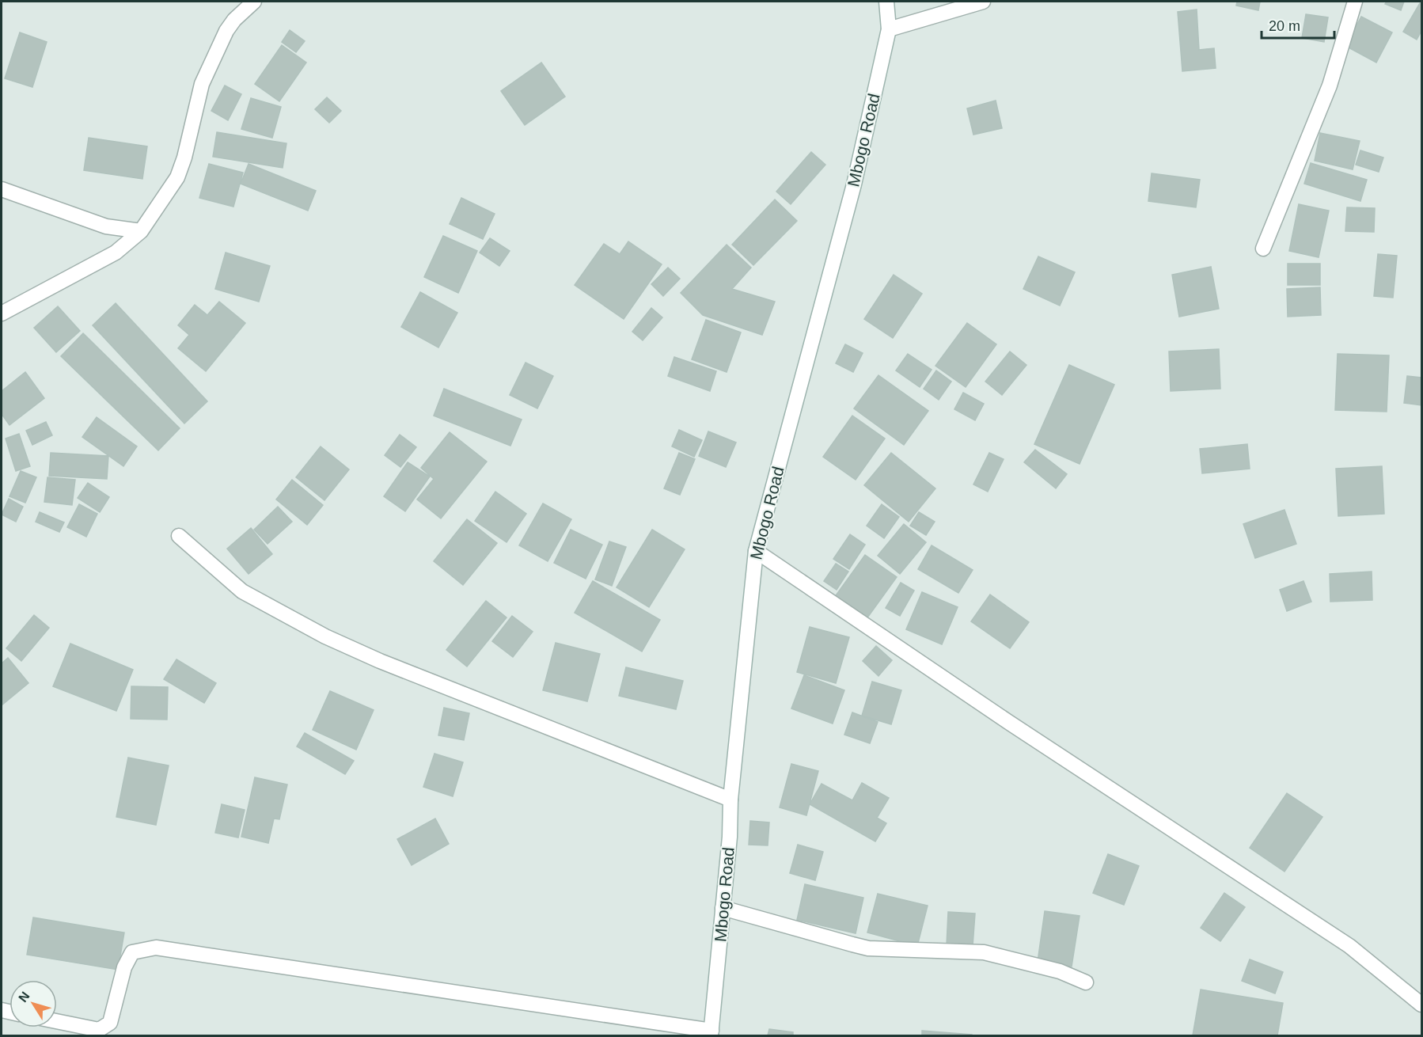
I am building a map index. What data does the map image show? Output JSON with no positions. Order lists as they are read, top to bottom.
{
  "streets": {
    "street": ["Mbogo Road"]
  },
  "scale_bar": "20 m",
  "north": "top left"
}
